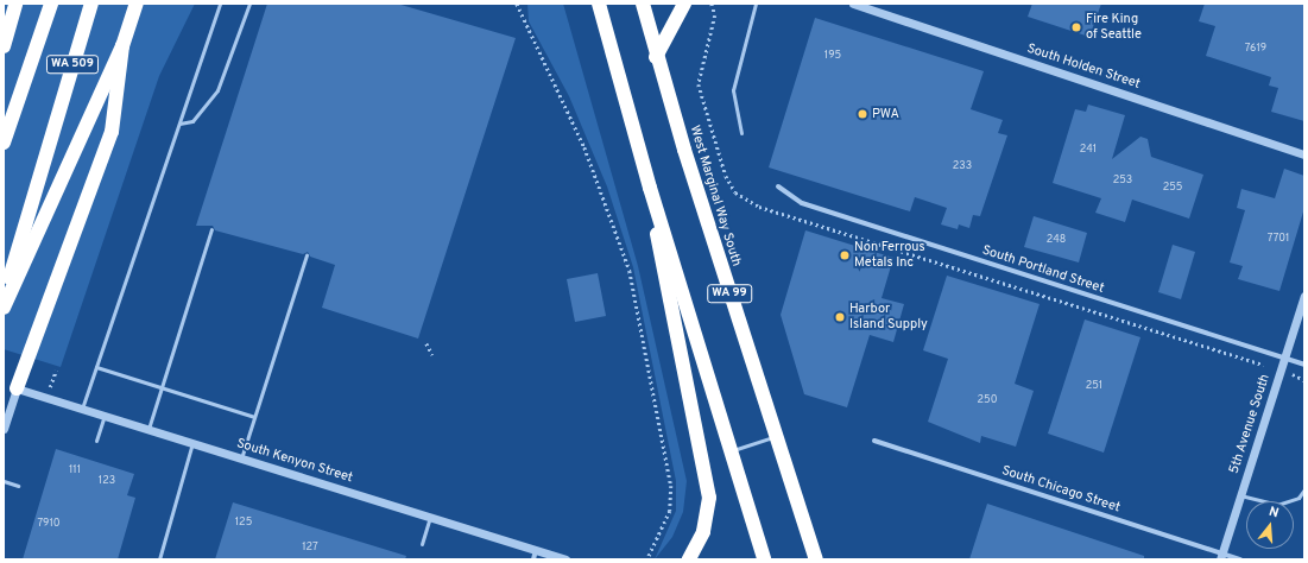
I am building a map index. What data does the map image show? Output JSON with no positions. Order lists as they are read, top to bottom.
{
  "streets": {
    "highway": ["WA 509", "West Marginal Way South", "WA 99"],
    "street": [
      "South Holden Street",
      "South Portland Street",
      "5th Avenue South",
      "South Kenyon Street",
      "South Chicago Street"
    ]
  },
  "crossings": [
    ["South Portland Street", "5th Avenue South"],
    ["5th Avenue South", "South Chicago Street"]
  ],
  "places": [
    "Fire King of Seattle",
    "PWA",
    "Non Ferrous Metals Inc",
    "Harbor Island Supply"
  ],
  "house_numbers": [
    "7619",
    "195",
    "241",
    "233",
    "253",
    "255",
    "7701",
    "248",
    "251",
    "250",
    "111",
    "123",
    "125",
    "7910",
    "127"
  ],
  "north": "top"
}
